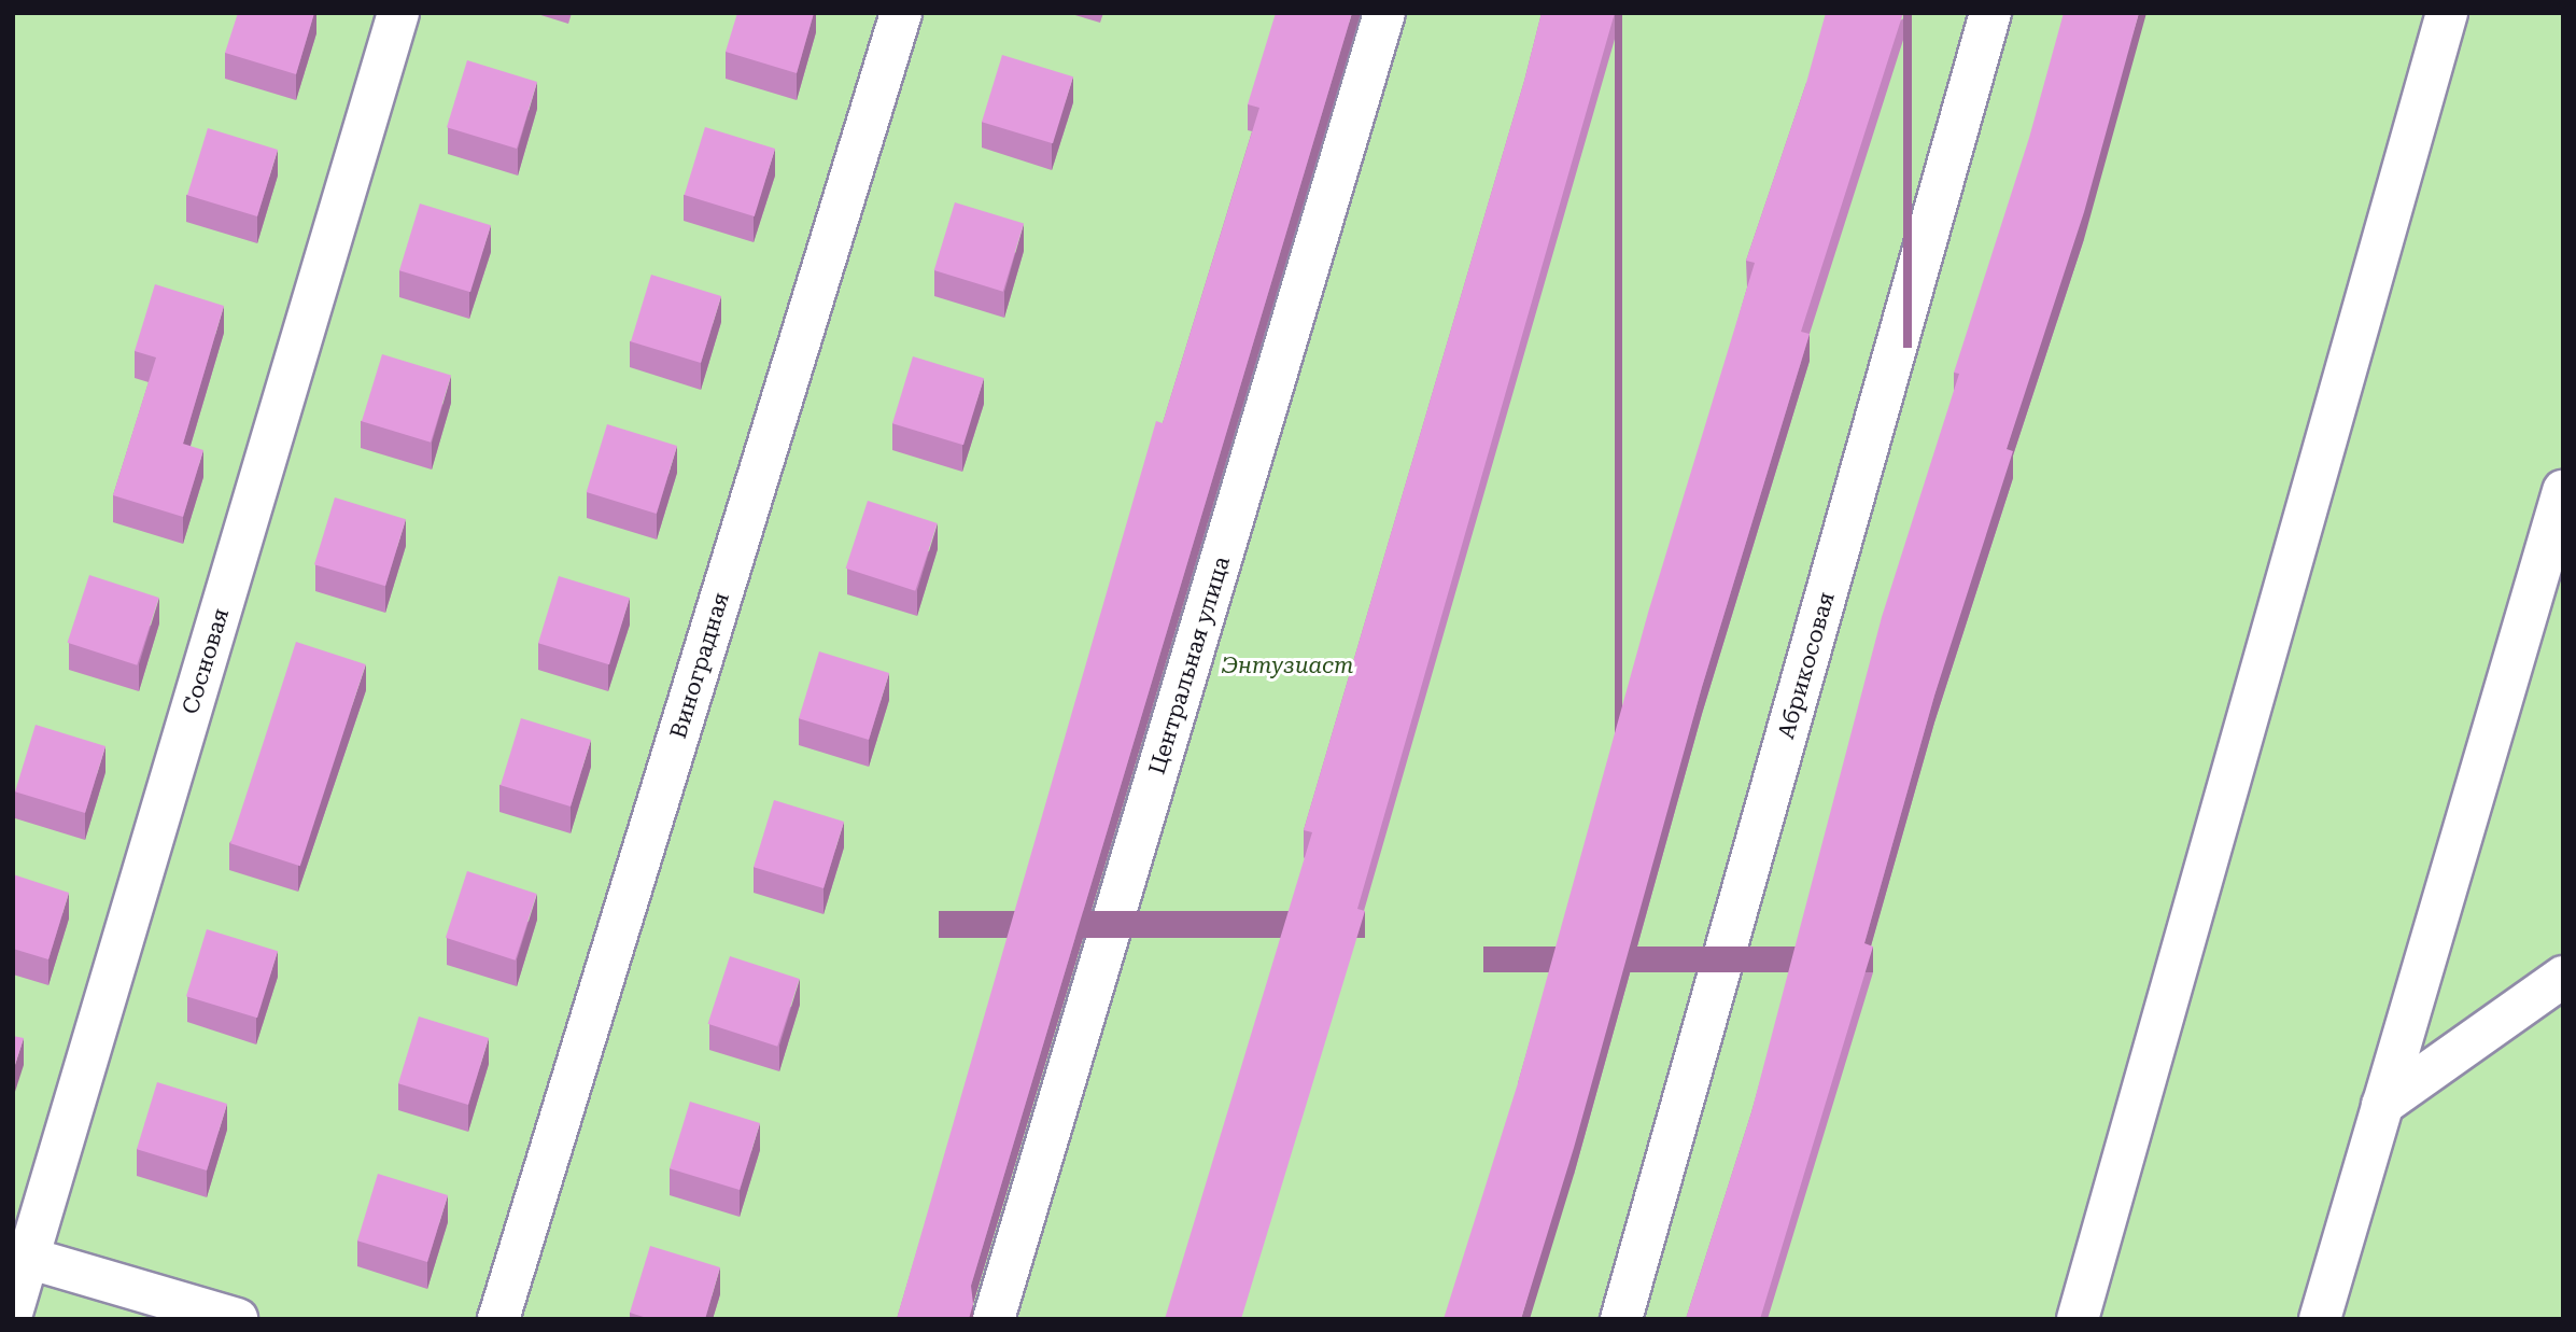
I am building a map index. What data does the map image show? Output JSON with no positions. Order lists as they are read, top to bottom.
{
  "streets": {
    "street": [
      "Сосновая",
      "Виноградная",
      "Центральная улица",
      "Абрикосовая"
    ]
  },
  "parks": ["Энтузиаст"]
}
